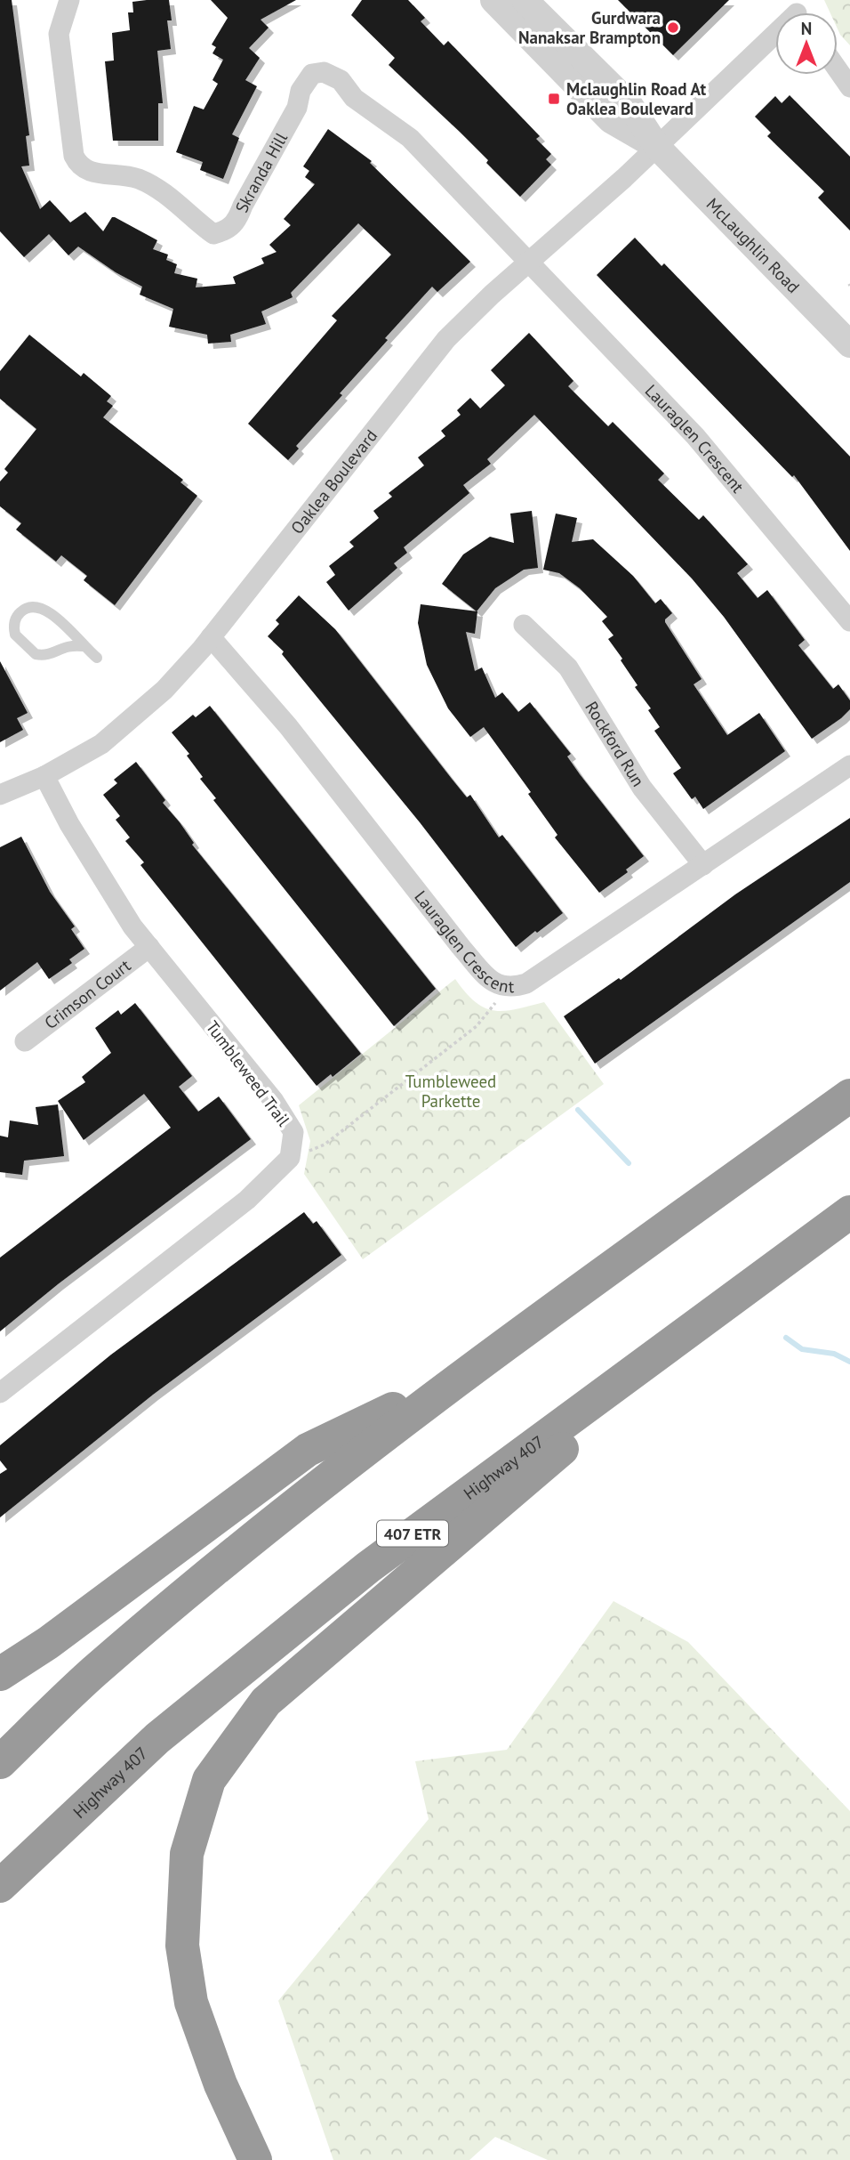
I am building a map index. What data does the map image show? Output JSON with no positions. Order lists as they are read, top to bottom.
{
  "streets": {
    "highway": ["Highway 407", "407 ETR"],
    "street": [
      "Skranda Hill",
      "McLaughlin Road",
      "Lauraglen Crescent",
      "Oaklea Boulevard",
      "Rockford Run",
      "Crimson Court",
      "Tumbleweed Trail"
    ]
  },
  "crossings": [
    ["Skranda Hill", "Lauraglen Crescent"],
    ["Skranda Hill", "Oaklea Boulevard"],
    ["McLaughlin Road", "Oaklea Boulevard"],
    ["Lauraglen Crescent", "Oaklea Boulevard"],
    ["Lauraglen Crescent", "Rockford Run"],
    ["Oaklea Boulevard", "Tumbleweed Trail"],
    ["Crimson Court", "Tumbleweed Trail"]
  ],
  "parks": ["Tumbleweed Parkette"],
  "places": {
    "other": ["Gurdwara Nanaksar Brampton"],
    "transit": ["Mclaughlin Road At Oaklea Boulevard"]
  },
  "north": "top"
}
